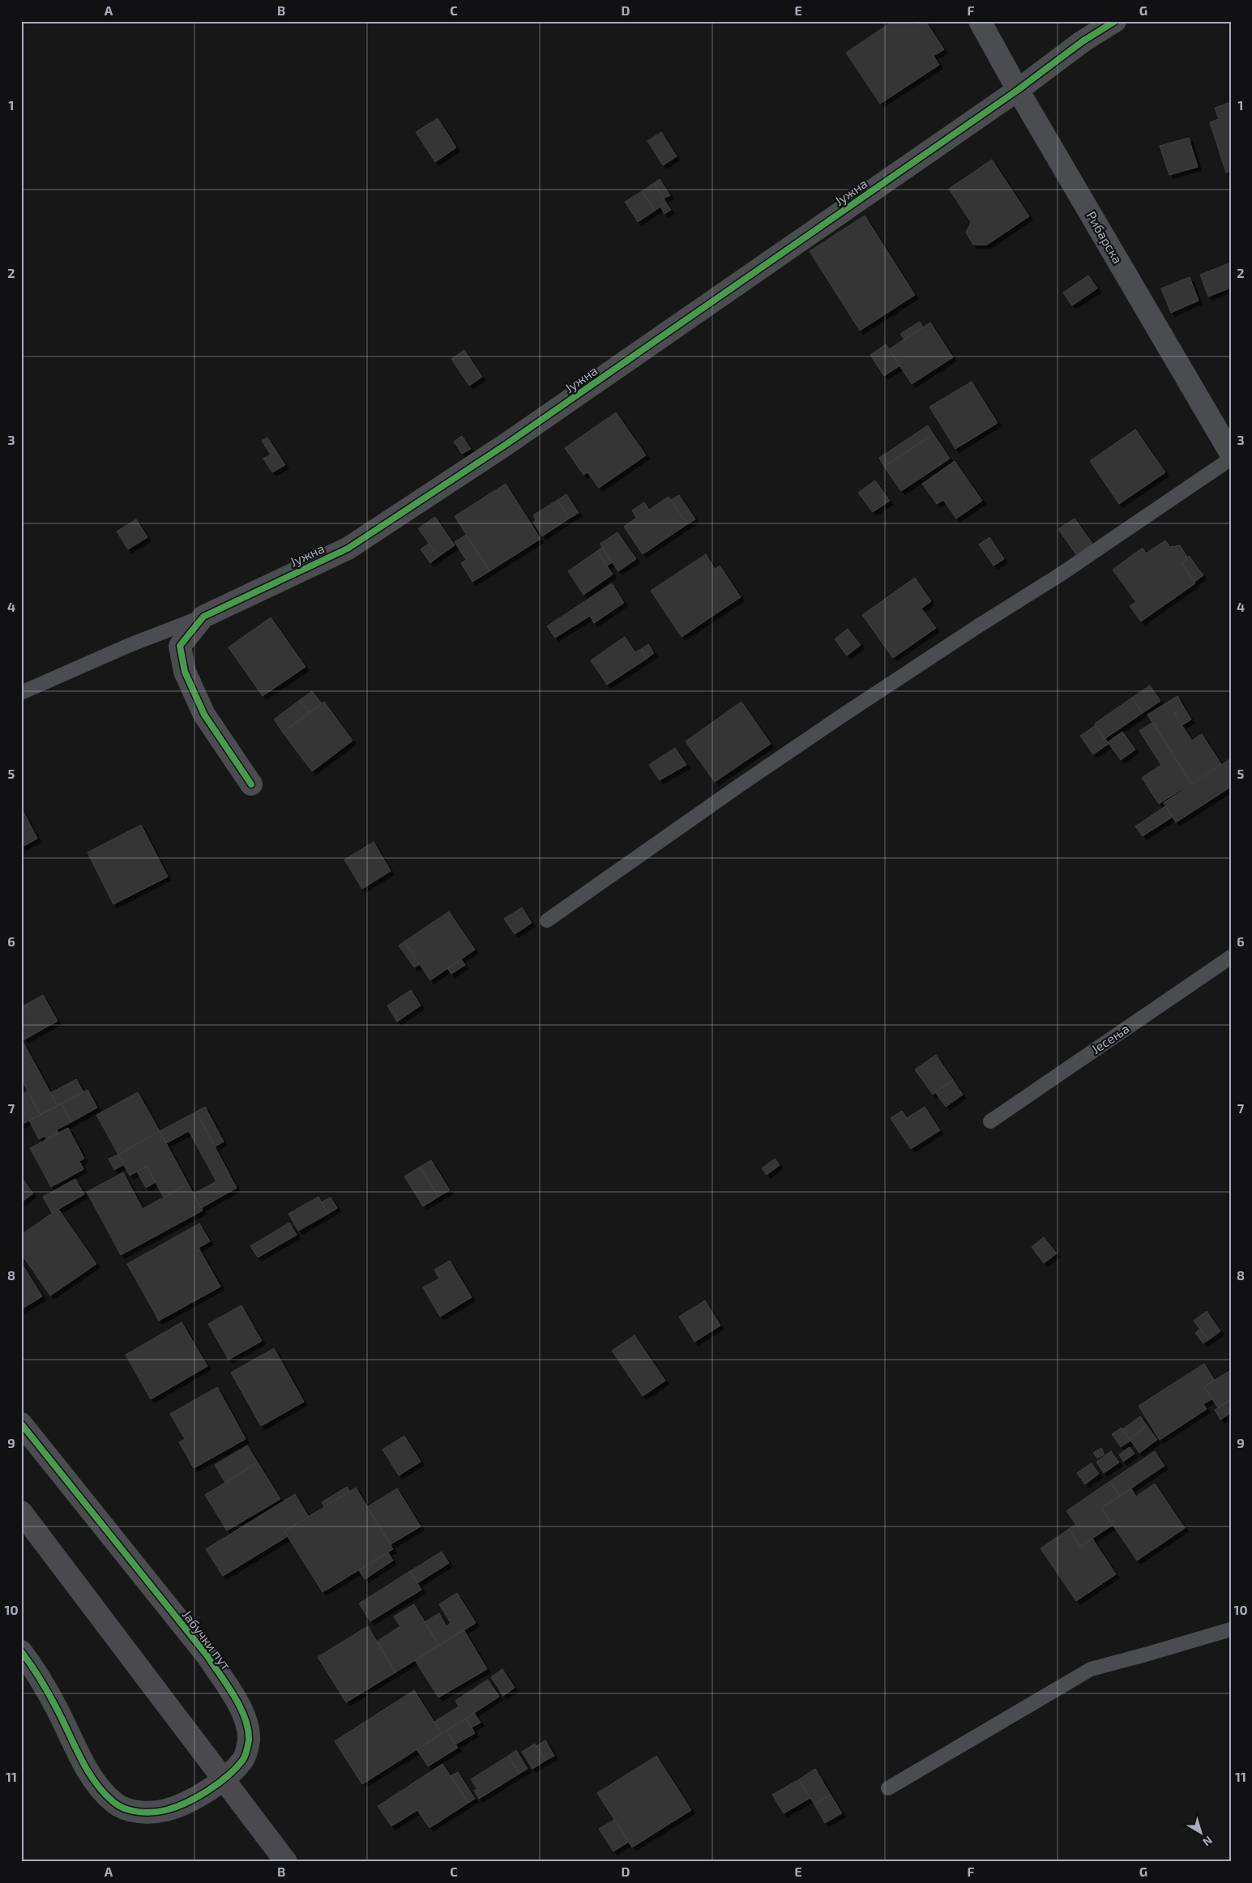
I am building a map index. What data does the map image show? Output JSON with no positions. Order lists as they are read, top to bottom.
{
  "streets": {
    "street": ["Јужна", "Рибарска", "Јабучки пут"],
    "lane": ["Јесења"]
  },
  "crossings": [
    ["Јужна", "Рибарска"]
  ],
  "north": "bottom right",
  "grid": {
    "columns": [
      "A",
      "B",
      "C",
      "D",
      "E",
      "F",
      "G"
    ],
    "rows": [
      "1",
      "2",
      "3",
      "4",
      "5",
      "6",
      "7",
      "8",
      "9",
      "10",
      "11"
    ]
  }
}
